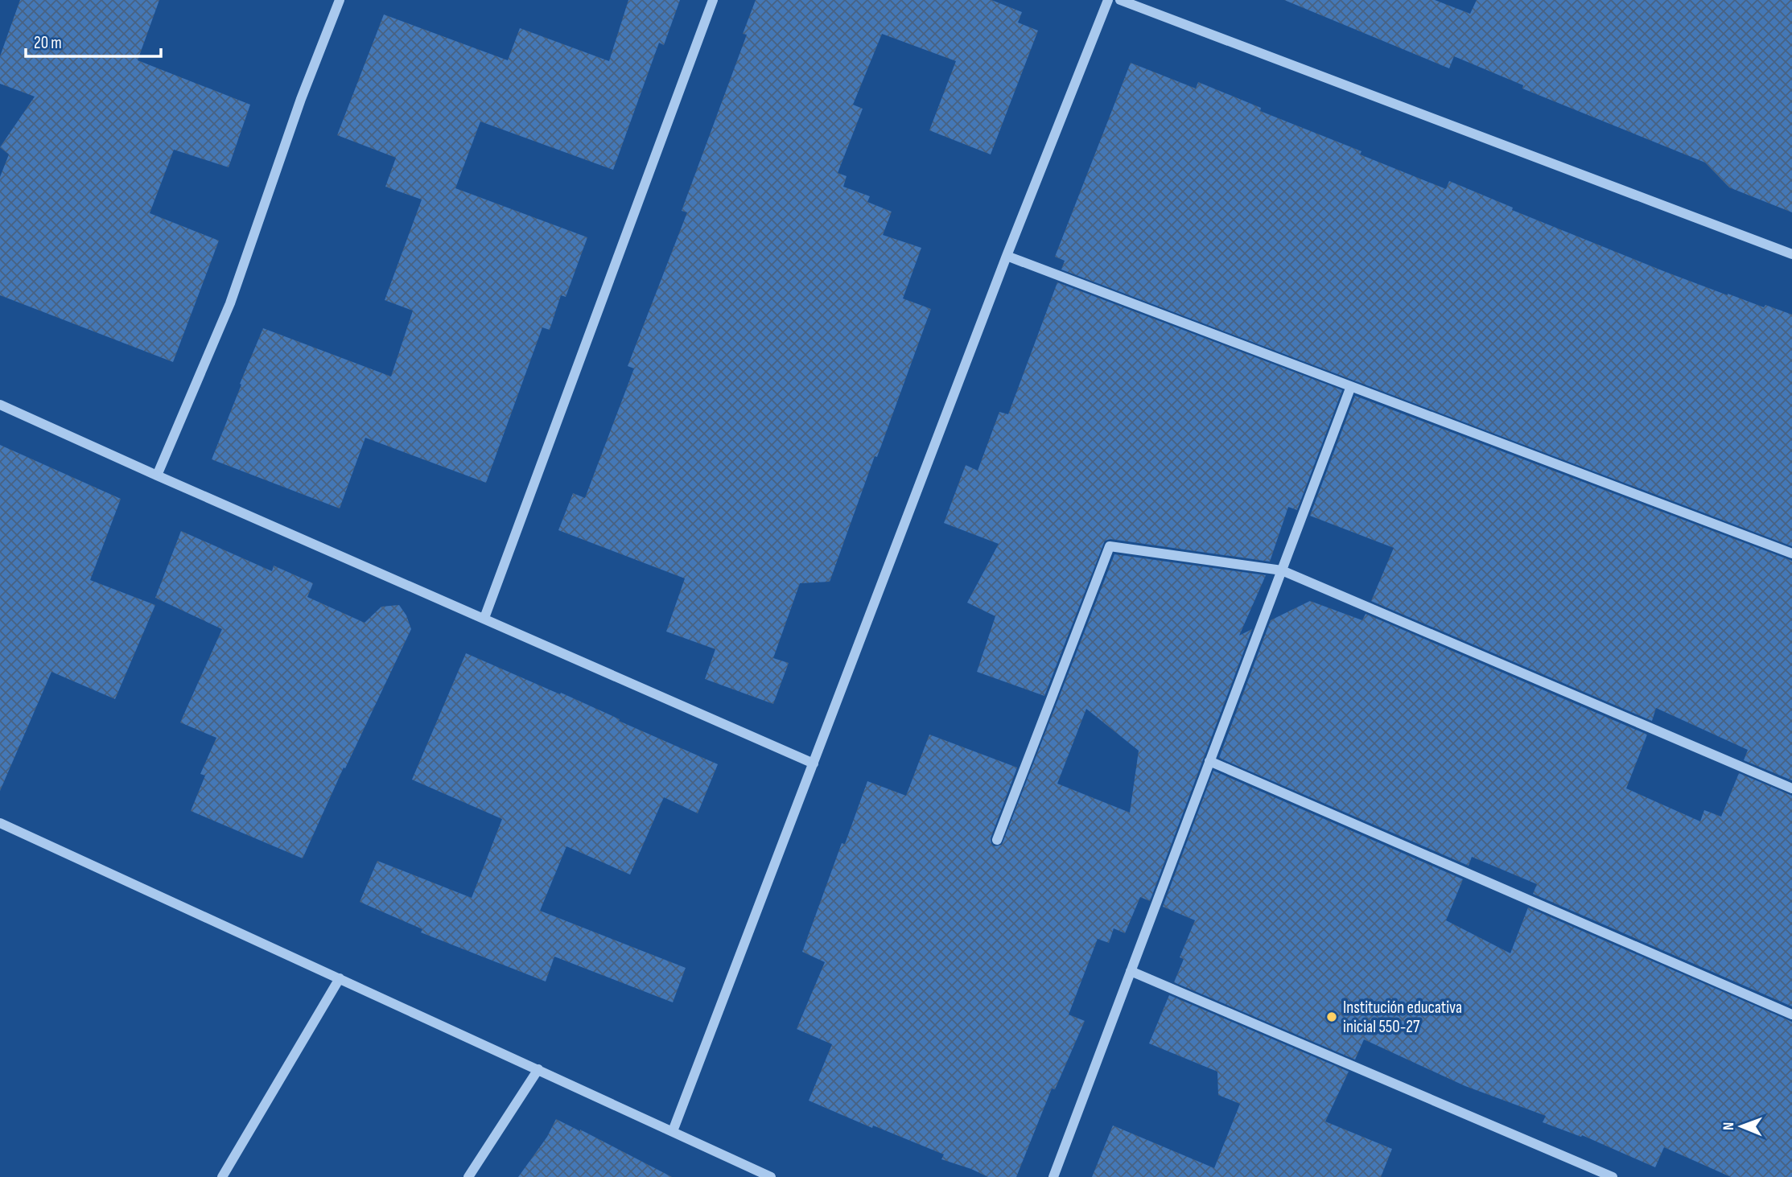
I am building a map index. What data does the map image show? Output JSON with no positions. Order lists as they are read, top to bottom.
{
  "places": ["Institución educativa inicial 550-27"],
  "scale_bar": "20 m",
  "north": "left"
}
